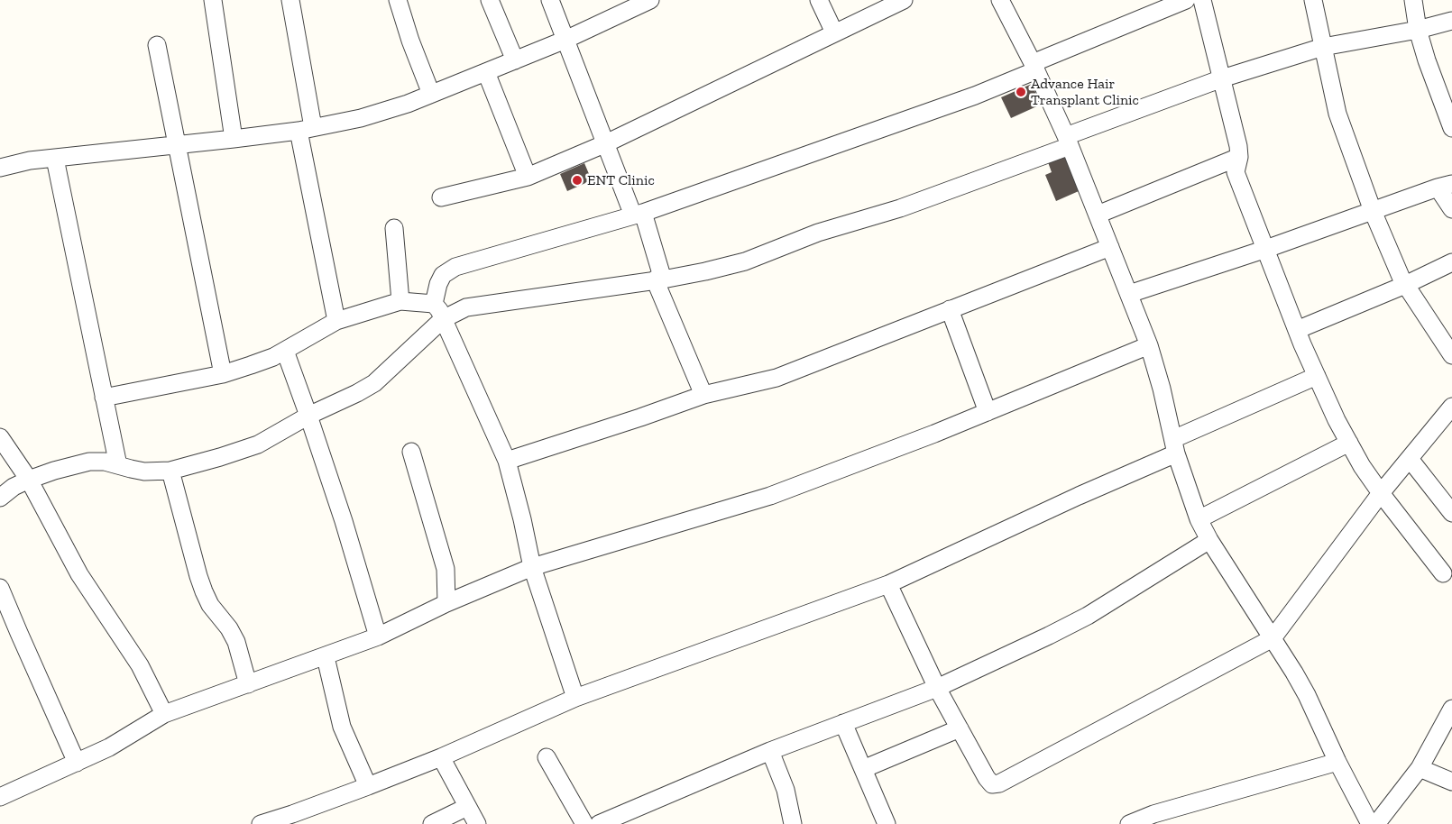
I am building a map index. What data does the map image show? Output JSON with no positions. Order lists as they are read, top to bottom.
{
  "places": ["Advance Hair Transplant Clinic", "ENT Clinic"]
}
